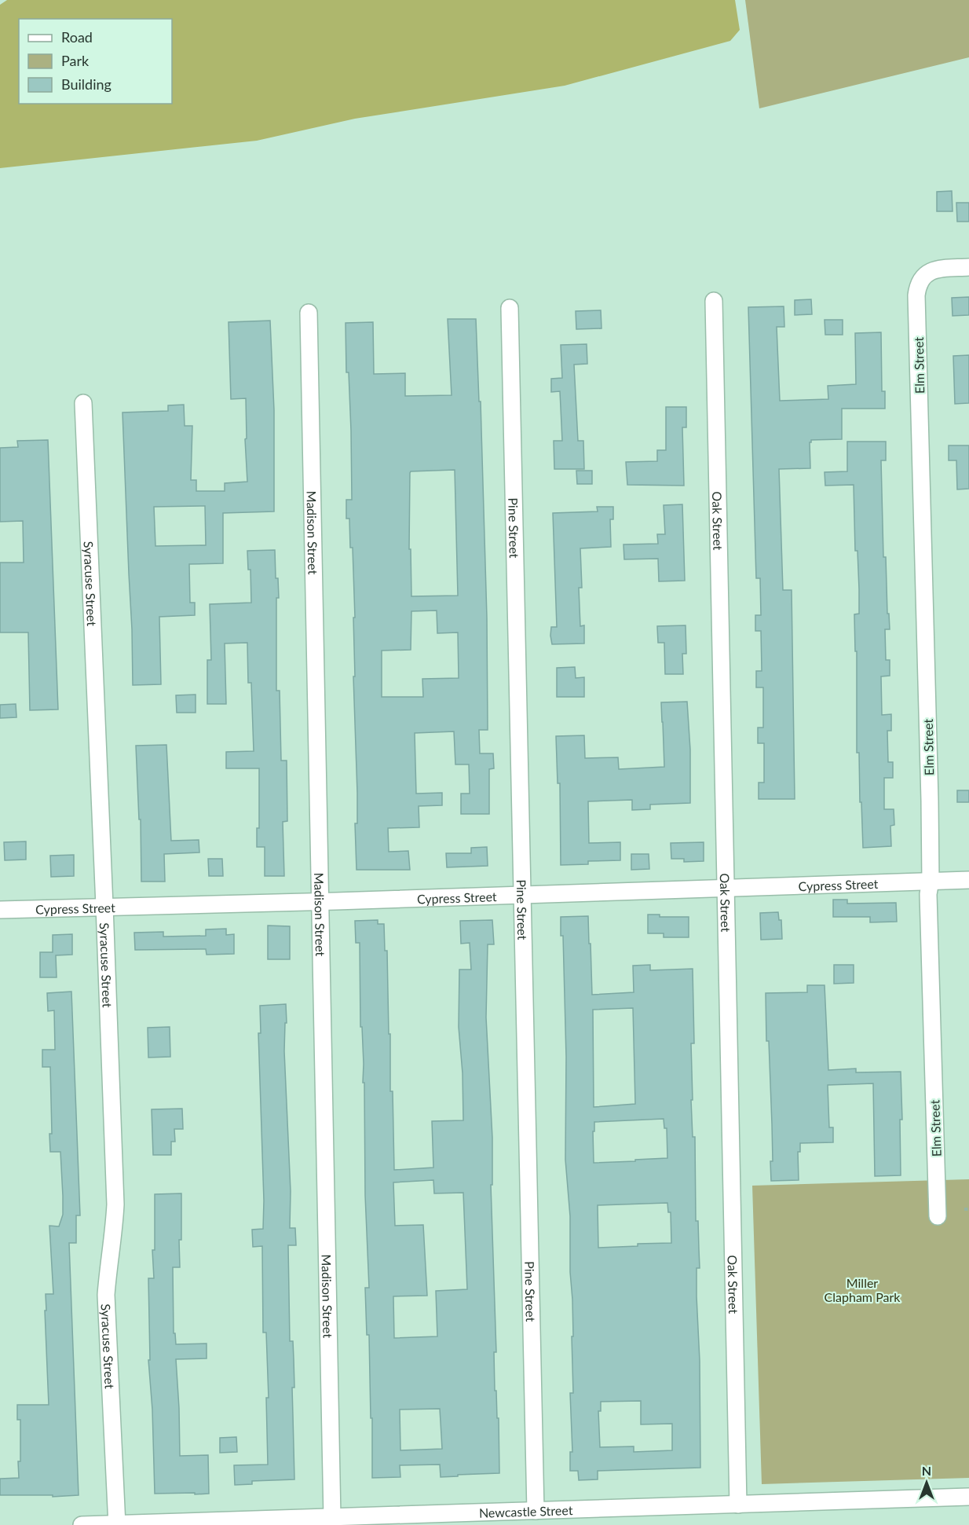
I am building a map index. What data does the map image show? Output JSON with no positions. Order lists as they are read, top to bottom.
{
  "streets": {
    "street": [
      "Elm Street",
      "Oak Street",
      "Pine Street",
      "Madison Street",
      "Syracuse Street",
      "Cypress Street",
      "Newcastle Street"
    ]
  },
  "crossings": [
    ["Elm Street", "Cypress Street"],
    ["Oak Street", "Cypress Street"],
    ["Oak Street", "Newcastle Street"],
    ["Pine Street", "Cypress Street"],
    ["Pine Street", "Newcastle Street"],
    ["Madison Street", "Cypress Street"],
    ["Madison Street", "Newcastle Street"],
    ["Syracuse Street", "Cypress Street"],
    ["Syracuse Street", "Newcastle Street"]
  ],
  "parks": ["Miller Clapham Park"],
  "legend": ["Road", "Park", "Building"],
  "north": "top"
}
